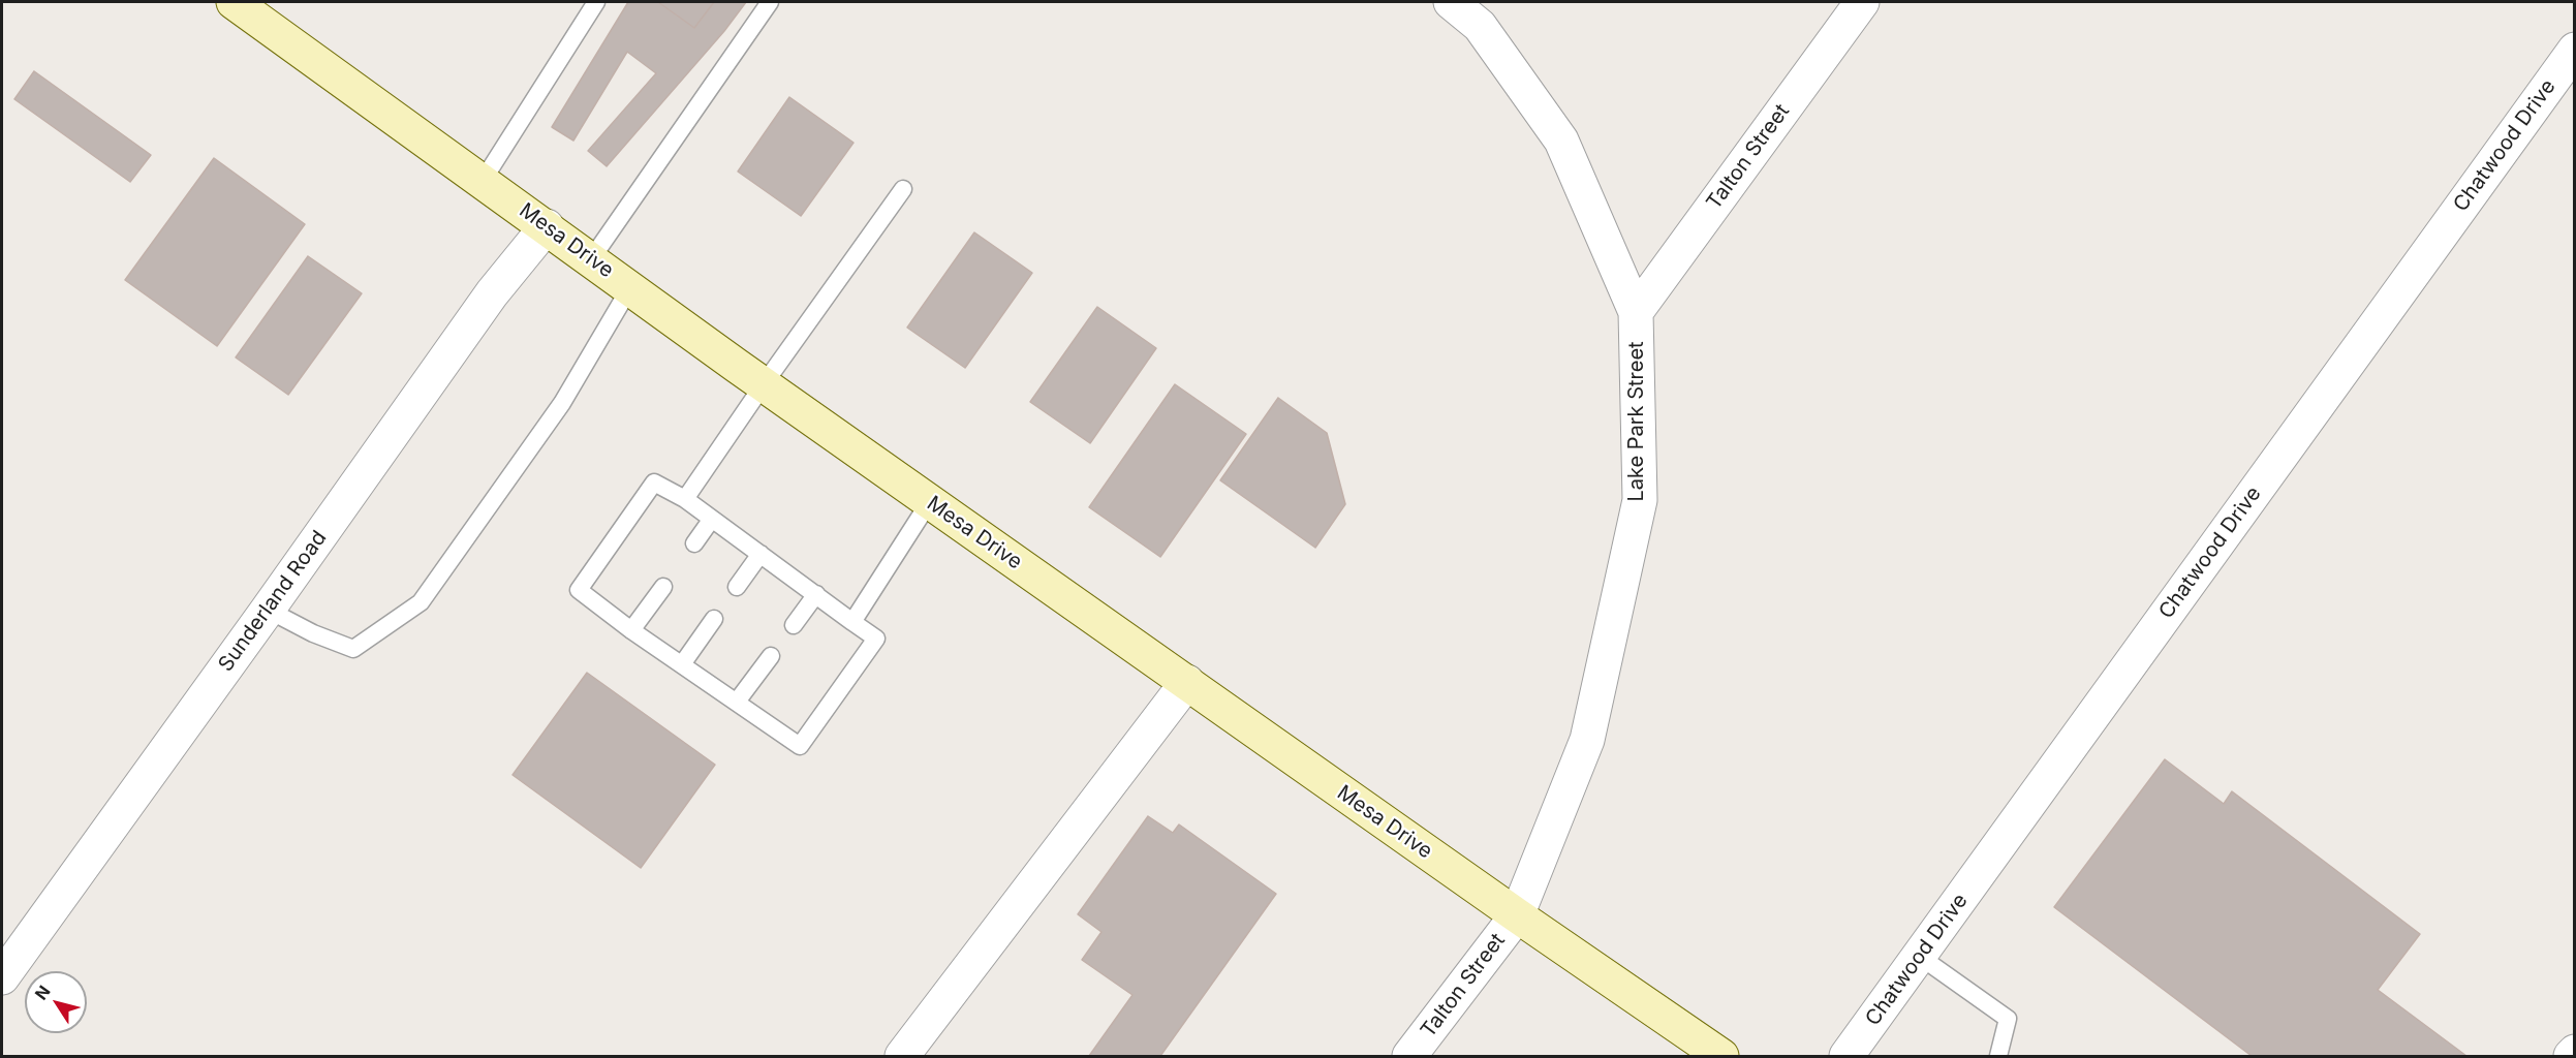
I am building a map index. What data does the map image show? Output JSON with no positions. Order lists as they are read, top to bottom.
{
  "streets": {
    "main road": ["Mesa Drive"],
    "street": [
      "Chatwood Drive",
      "Talton Street",
      "Lake Park Street",
      "Sunderland Road"
    ]
  },
  "crossings": [
    ["Talton Street", "Mesa Drive"],
    ["Talton Street", "Lake Park Street"],
    ["Mesa Drive", "Lake Park Street"],
    ["Mesa Drive", "Sunderland Road"]
  ],
  "north": "top left"
}
